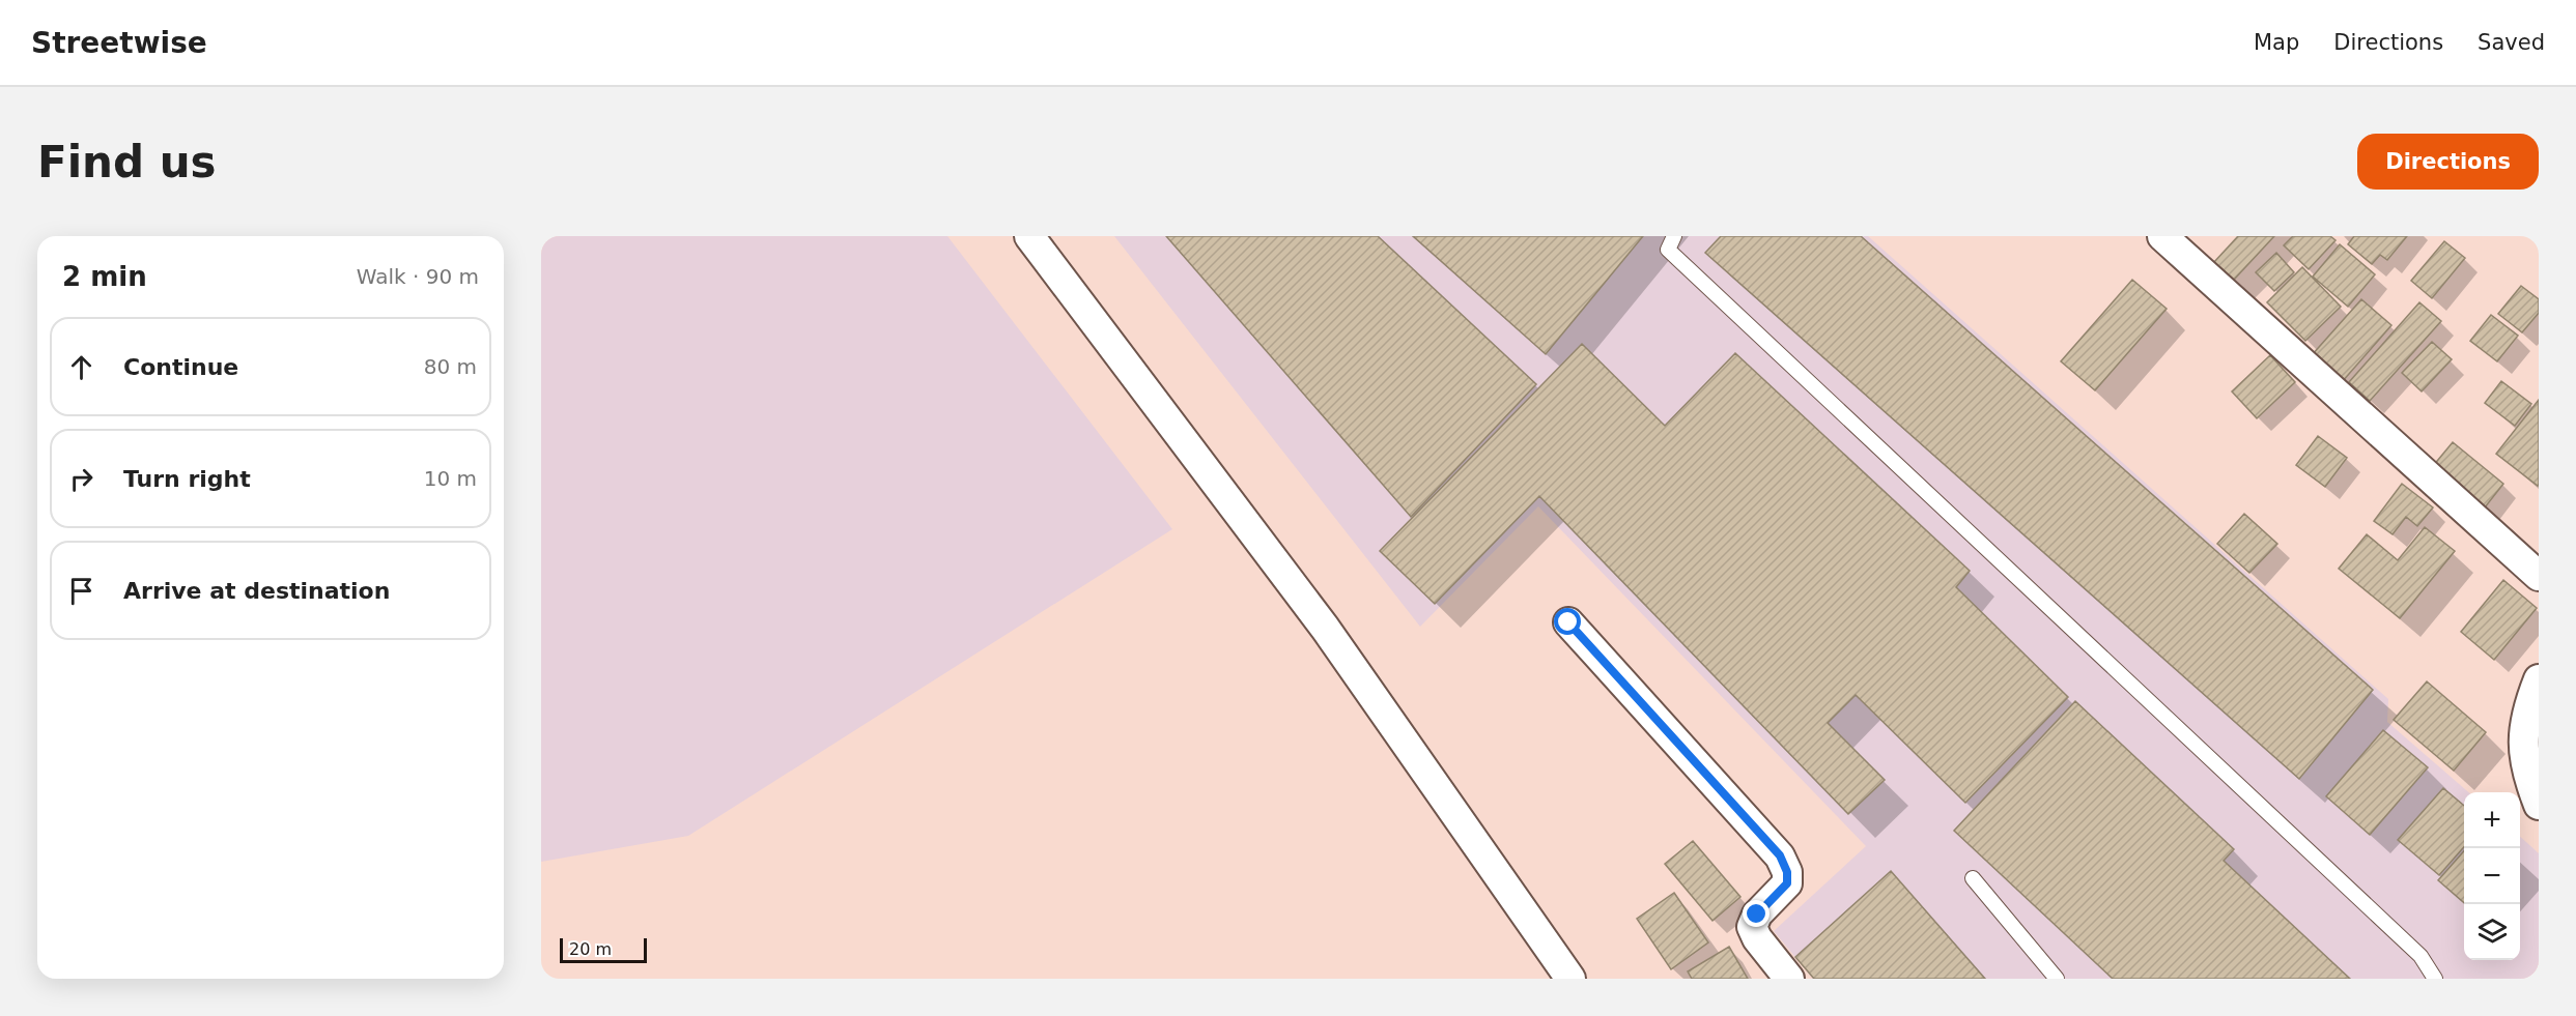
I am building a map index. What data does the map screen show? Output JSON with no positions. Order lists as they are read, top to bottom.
{
  "scale_bar": "20 m",
  "page": {
    "header": "Streetwise",
    "nav": ["Map", "Directions", "Saved"],
    "buttons": "Directions",
    "title": "Find us",
    "heading": ["2 min", "Walk · 90 m"],
    "list": [
      ["Continue", "80 m"],
      ["Turn right", "10 m"],
      "Arrive at destination"
    ],
    "map_buttons": ["+", "−"],
    "scale": "20 m"
  }
}
